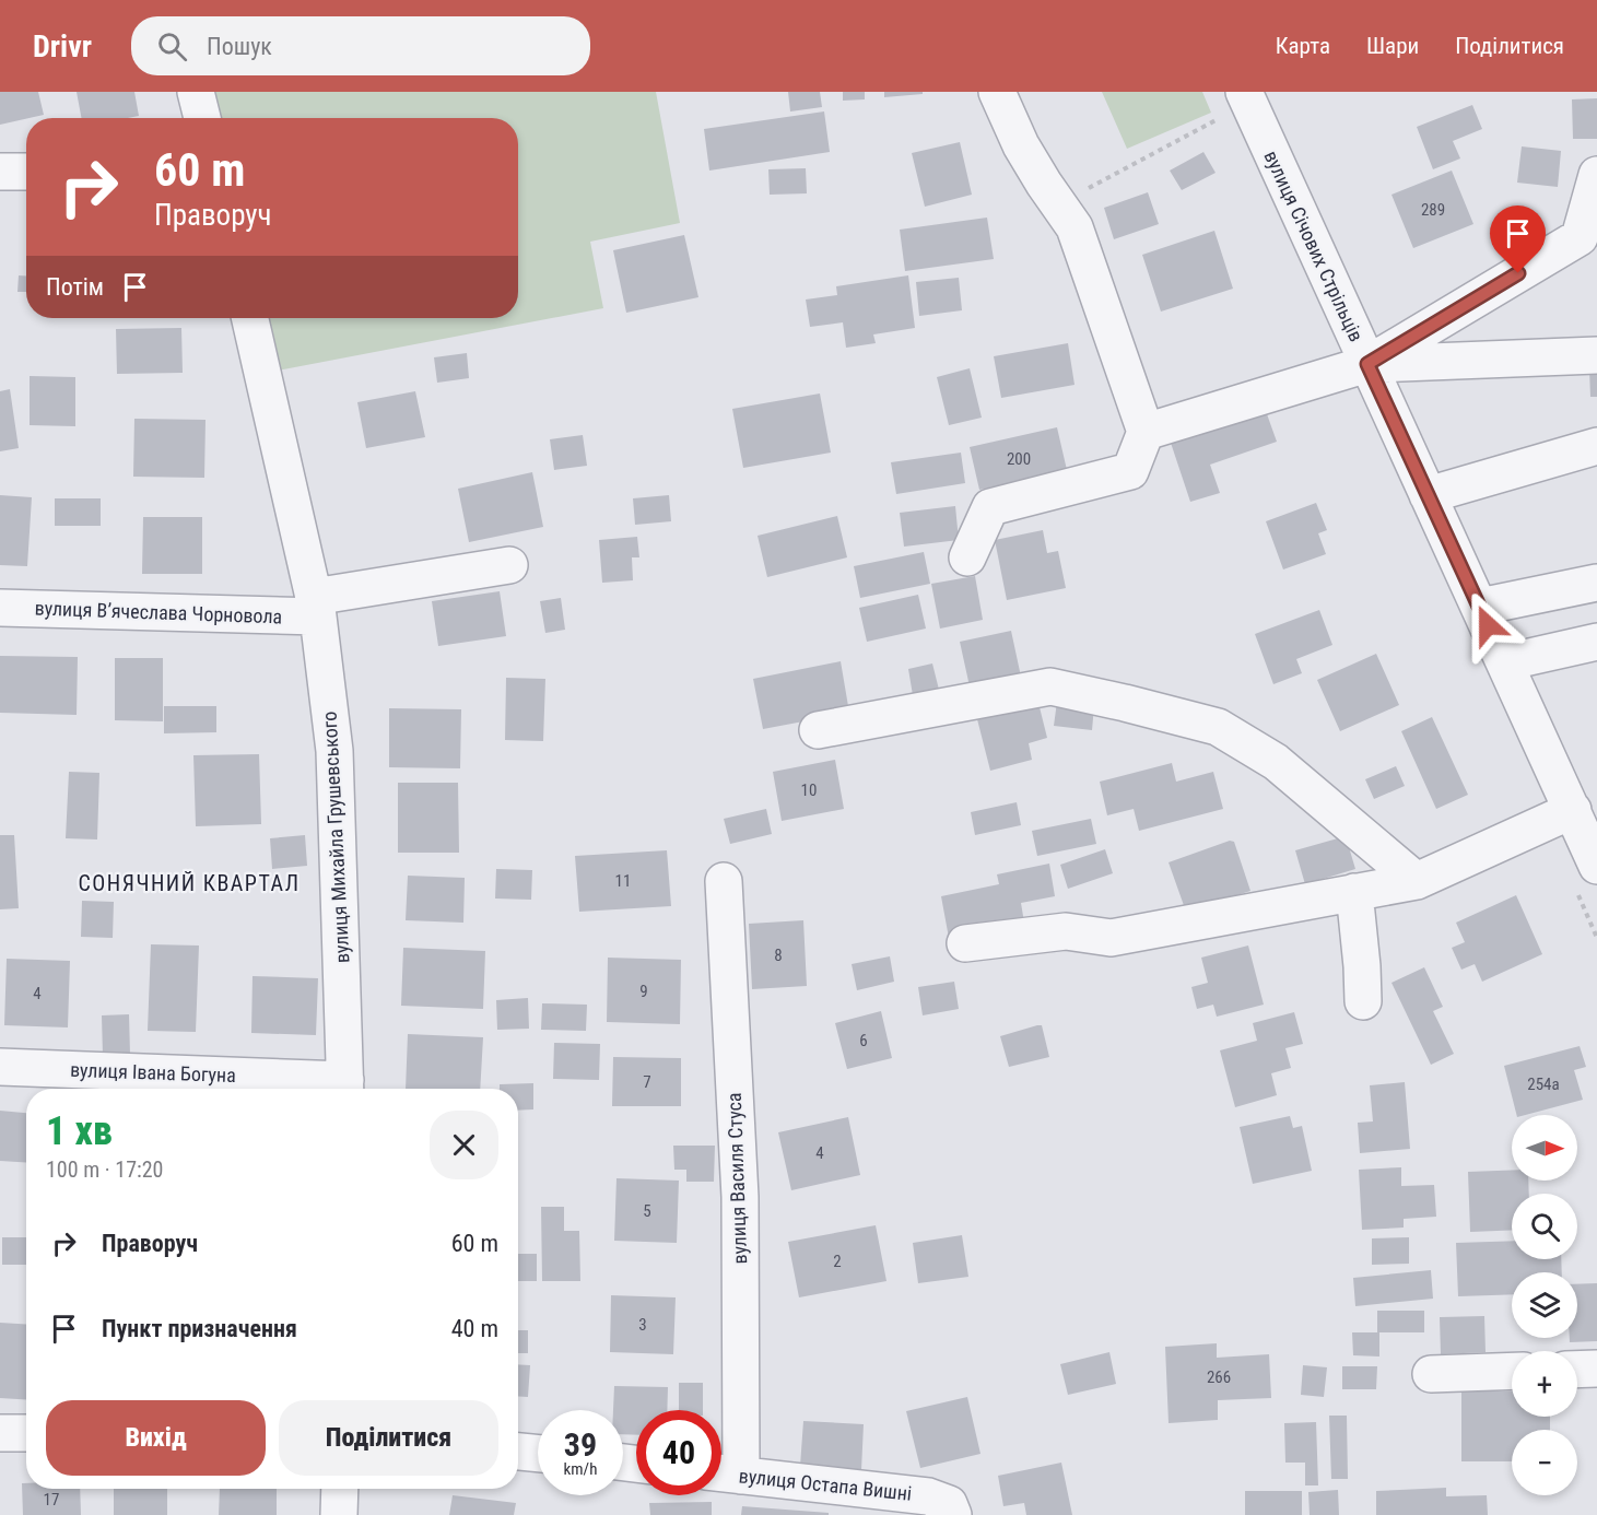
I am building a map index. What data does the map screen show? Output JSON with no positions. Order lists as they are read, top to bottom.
{
  "streets": {
    "street": [
      "вулиця Січових Стрільців",
      "вулиця Вʼячеслава Чорновола",
      "вулиця Михайла Грушевського",
      "вулиця Івана Богуна",
      "вулиця Василя Стуса",
      "вулиця Остапа Вишні"
    ]
  },
  "crossings": [
    ["вулиця Вʼячеслава Чорновола", "вулиця Михайла Грушевського"],
    ["вулиця Михайла Грушевського", "вулиця Івана Богуна"],
    ["вулиця Василя Стуса", "вулиця Остапа Вишні"]
  ],
  "districts": ["СОНЯЧНИЙ КВАРТАЛ"],
  "house_numbers": [
    "289",
    "200",
    "10",
    "11",
    "8",
    "9",
    "4",
    "6",
    "7",
    "254а",
    "4",
    "5",
    "2",
    "3",
    "266",
    "17"
  ],
  "north": "right",
  "page": {
    "header": "Drivr",
    "search": "Пошук",
    "nav": ["Карта", "Шари", "Поділитися"],
    "turn": ["60 m", "Праворуч"],
    "then": "Потім",
    "heading": ["1 хв", "100 m · 17:20"],
    "map_buttons": ["+", "−"],
    "list": [
      {
        "name": "Праворуч",
        "value": "60 m"
      },
      {
        "name": "Пункт призначення",
        "value": "40 m"
      }
    ],
    "buttons": ["Вихід", "Поділитися"],
    "speed": "39 km/h",
    "limit": "40"
  }
}
